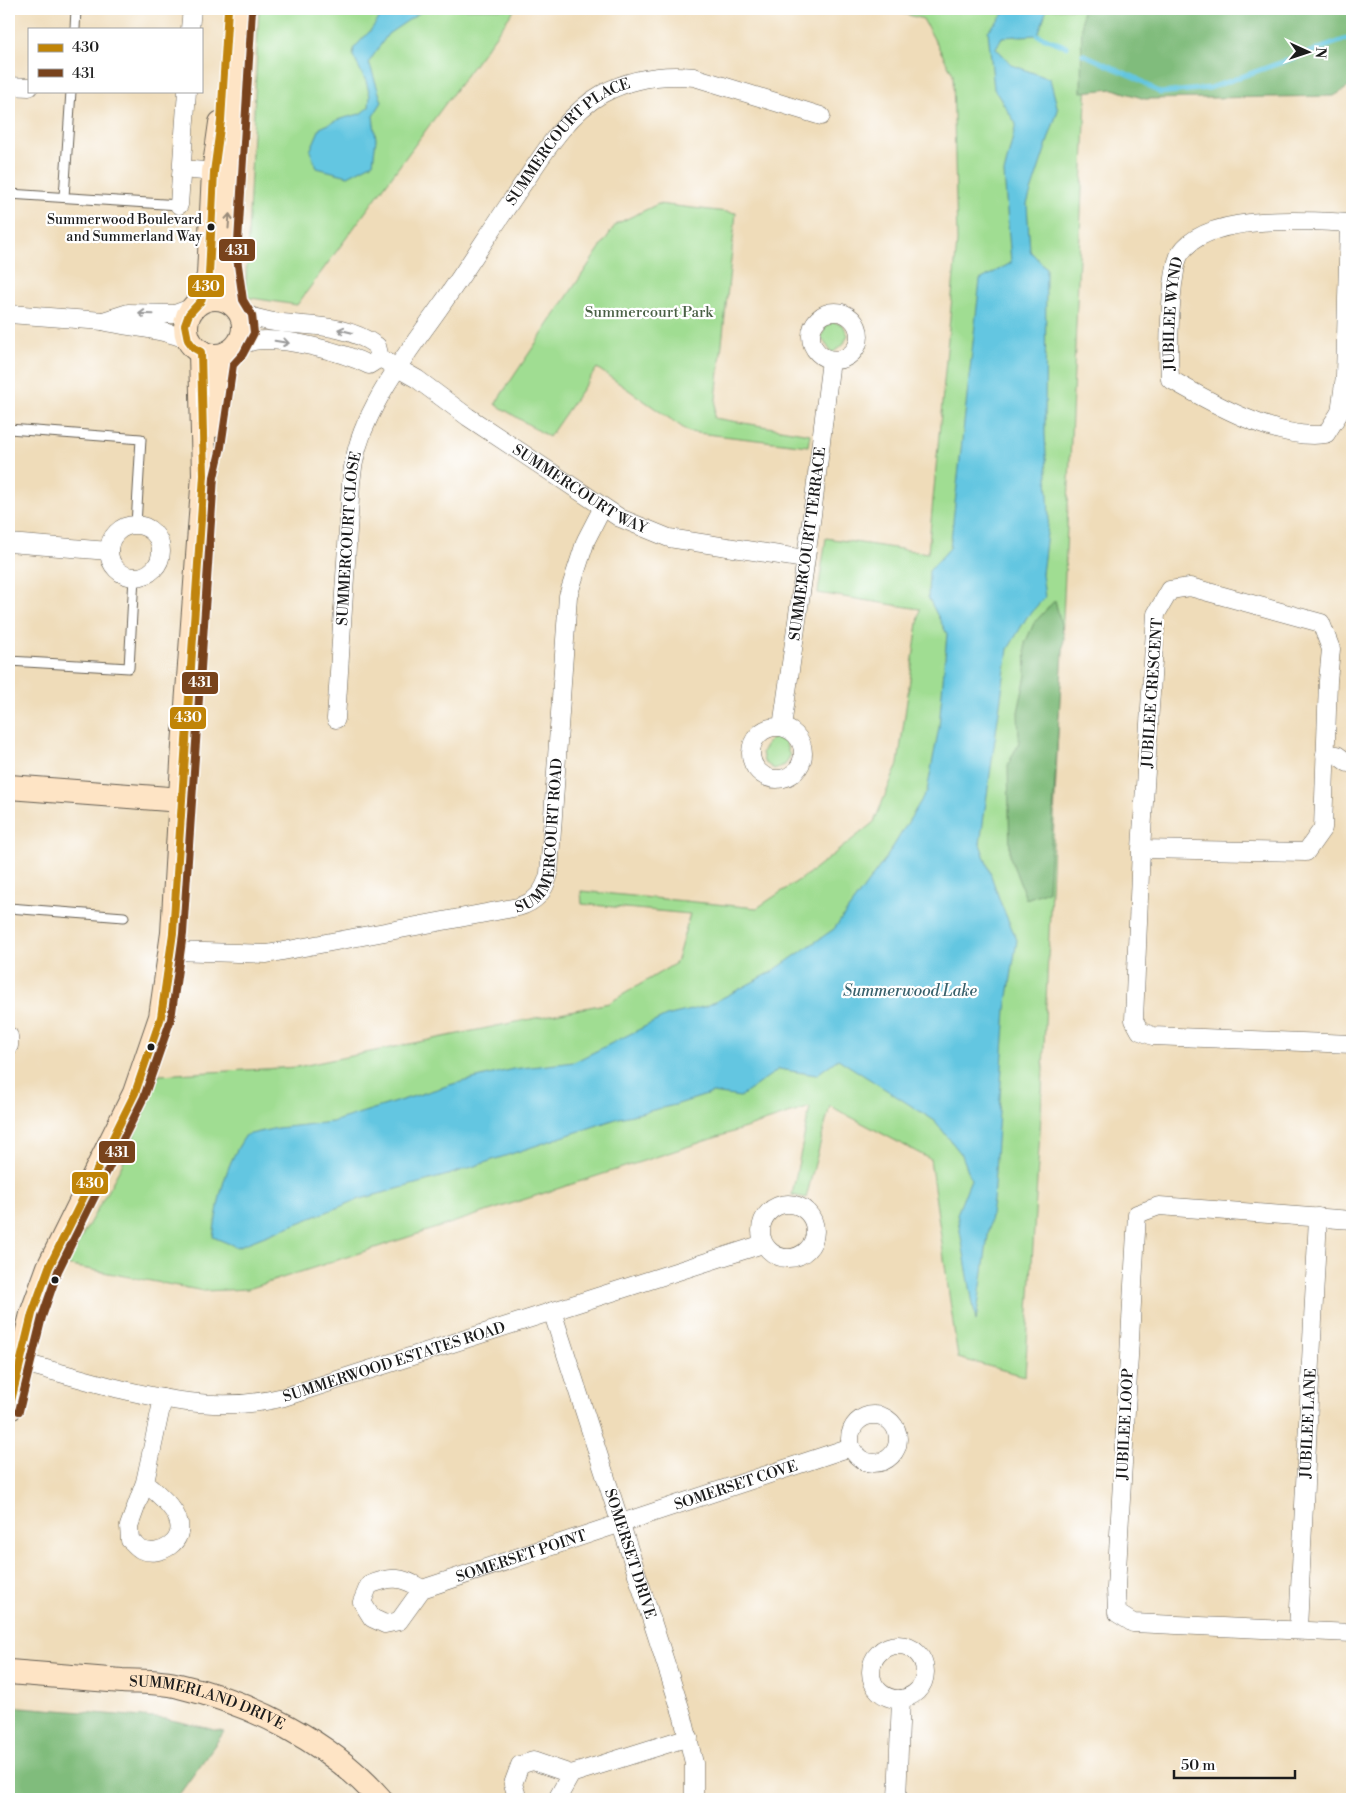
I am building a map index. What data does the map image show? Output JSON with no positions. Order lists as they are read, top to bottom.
{
  "streets": {
    "street": [
      "SUMMERCOURT PLACE",
      "JUBILEE WYND",
      "SUMMERCOURT WAY",
      "SUMMERCOURT CLOSE",
      "SUMMERCOURT TERRACE",
      "JUBILEE CRESCENT",
      "SUMMERCOURT ROAD",
      "SUMMERWOOD ESTATES ROAD",
      "JUBILEE LANE",
      "JUBILEE LOOP",
      "SOMERSET COVE",
      "SOMERSET DRIVE",
      "SOMERSET POINT",
      "SUMMERLAND DRIVE"
    ]
  },
  "crossings": [
    ["SUMMERCOURT PLACE", "SUMMERCOURT WAY"],
    ["SUMMERCOURT PLACE", "SUMMERCOURT CLOSE"],
    ["SUMMERCOURT WAY", "SUMMERCOURT CLOSE"],
    ["SUMMERCOURT WAY", "SUMMERCOURT TERRACE"],
    ["SUMMERCOURT WAY", "SUMMERCOURT ROAD"],
    ["SUMMERWOOD ESTATES ROAD", "SOMERSET DRIVE"],
    ["JUBILEE LANE", "JUBILEE LOOP"],
    ["SOMERSET COVE", "SOMERSET DRIVE"],
    ["SOMERSET COVE", "SOMERSET POINT"],
    ["SOMERSET DRIVE", "SOMERSET POINT"]
  ],
  "water": ["Summerwood Lake"],
  "parks": ["Summercourt Park"],
  "places": ["Summerwood Boulevard and Summerland Way"],
  "lines": ["transit line 430", "transit line 431"],
  "legend": ["430", "431"],
  "scale_bar": "50 m",
  "north": "right"
}
